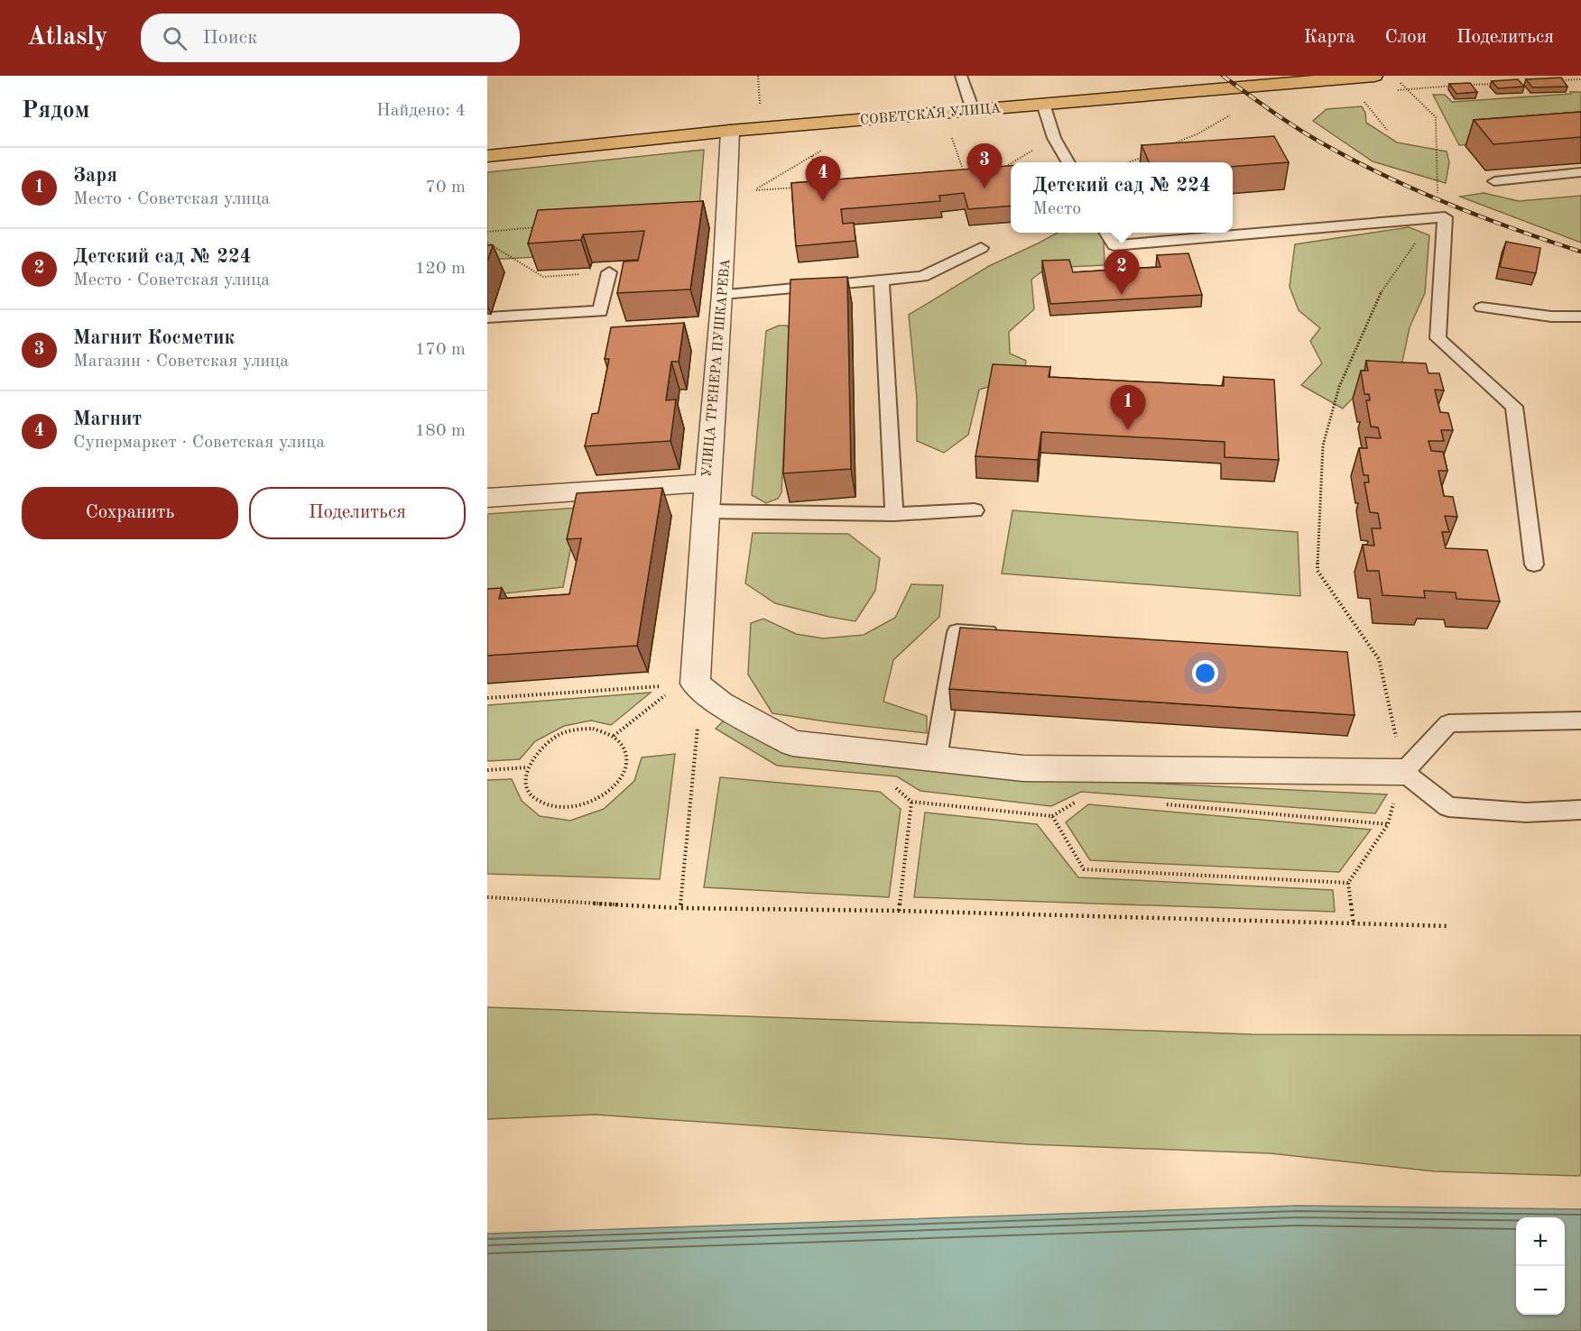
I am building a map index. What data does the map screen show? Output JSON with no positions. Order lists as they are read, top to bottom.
{
  "streets": {
    "main road": ["СОВЕТСКАЯ УЛИЦА"],
    "street": ["УЛИЦА ТРЕНЕРА ПУШКАРЕВА"]
  },
  "crossings": [
    ["СОВЕТСКАЯ УЛИЦА", "УЛИЦА ТРЕНЕРА ПУШКАРЕВА"]
  ],
  "page": {
    "header": "Atlasly",
    "search": "Поиск",
    "nav": ["Карта", "Слои", "Поделиться"],
    "heading": ["Рядом", "Найдено: 4"],
    "pins": [
      "3",
      "4",
      "2",
      "1"
    ],
    "list": [
      {
        "mark": "1",
        "name": "Заря",
        "note": "Место · Советская улица",
        "value": "70 m"
      },
      {
        "mark": "2",
        "name": "Детский сад № 224",
        "note": "Место · Советская улица",
        "value": "120 m"
      },
      {
        "mark": "3",
        "name": "Магнит Косметик",
        "note": "Магазин · Советская улица",
        "value": "170 m"
      },
      {
        "mark": "4",
        "name": "Магнит",
        "note": "Супермаркет · Советская улица",
        "value": "180 m"
      }
    ],
    "popup": ["Детский сад № 224", "Место"],
    "buttons": ["Сохранить", "Поделиться"],
    "map_buttons": ["+", "−"]
  }
}
